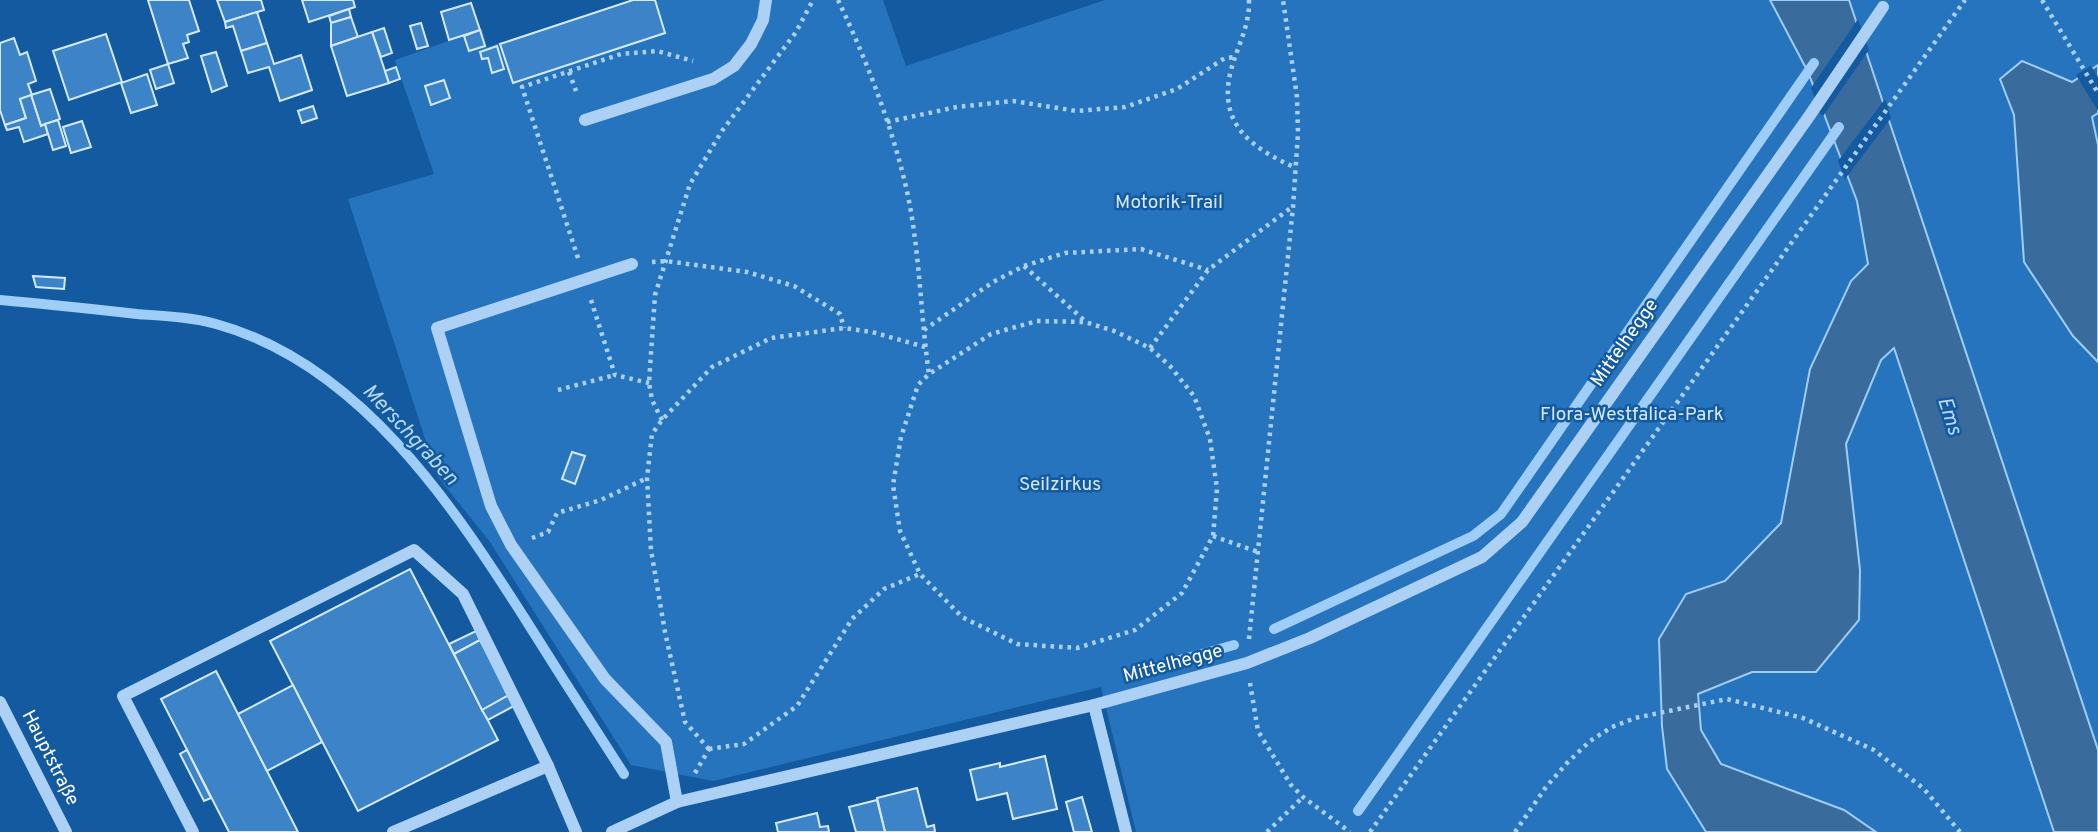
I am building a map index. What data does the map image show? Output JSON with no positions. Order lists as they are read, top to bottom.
{
  "streets": {
    "street": ["Mittelhegge", "Hauptstraße"]
  },
  "water": ["Ems", "Merschgraben"],
  "parks": ["Motorik-Trail", "Flora-Westfalica-Park", "Seilzirkus"]
}
